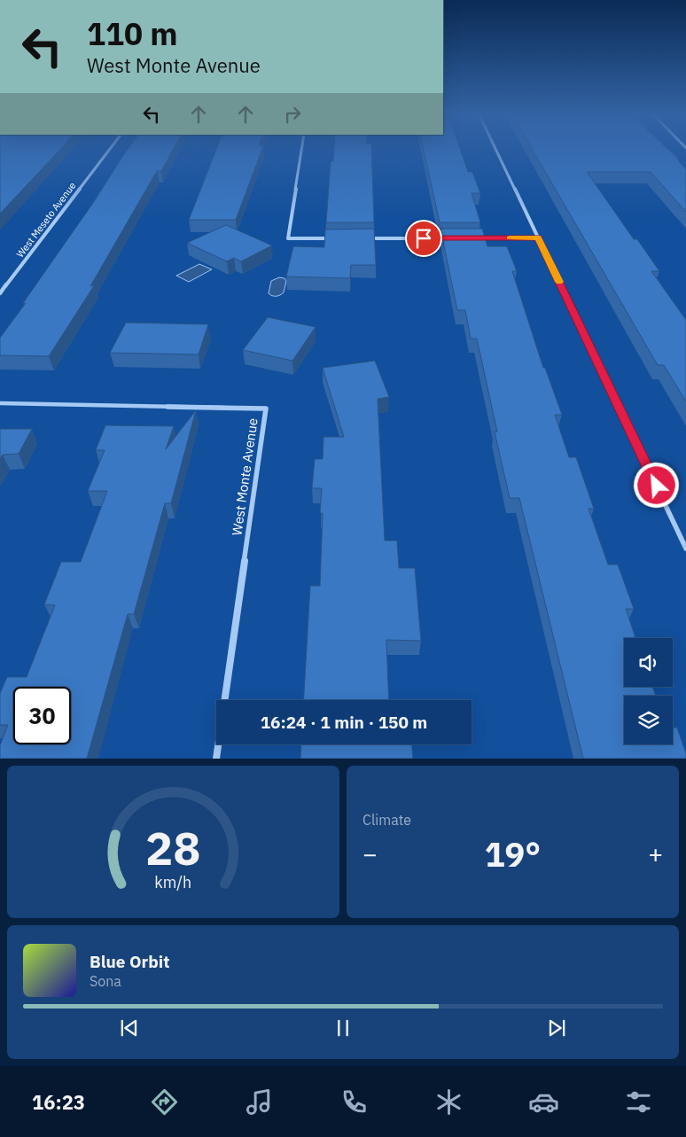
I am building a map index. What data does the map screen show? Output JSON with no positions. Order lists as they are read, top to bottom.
{
  "streets": {
    "street": ["West Meseto Avenue", "West Monte Avenue"]
  },
  "page": {
    "turn": ["110 m", "West Monte Avenue"],
    "limit": "30",
    "trip": "16:24 · 1 min · 150 m",
    "tile": "Climate",
    "heat": ["−", "19°", "+"],
    "song": ["Blue Orbit", "Sona"],
    "tabs": "16:23",
    "gauge": ["28", "km/h"]
  }
}
